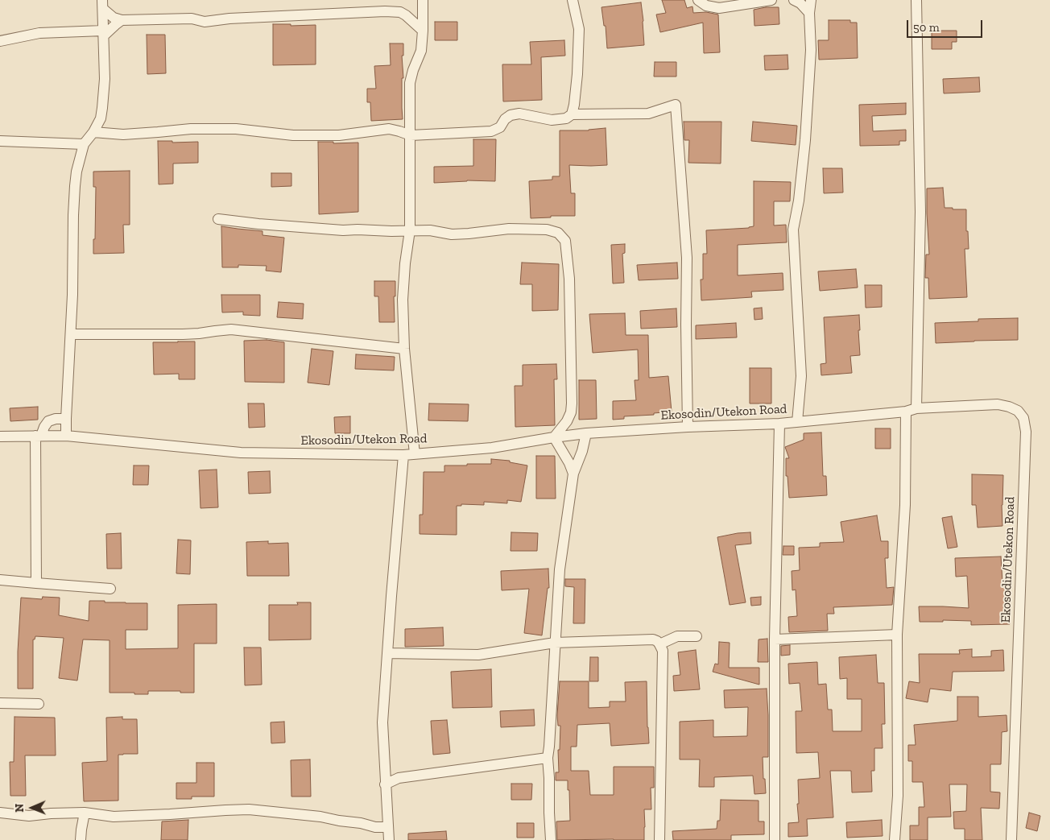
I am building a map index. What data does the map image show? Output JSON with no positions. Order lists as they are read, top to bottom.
{
  "streets": {
    "street": ["Ekosodin/Utekon Road"]
  },
  "scale_bar": "50 m",
  "north": "left"
}
